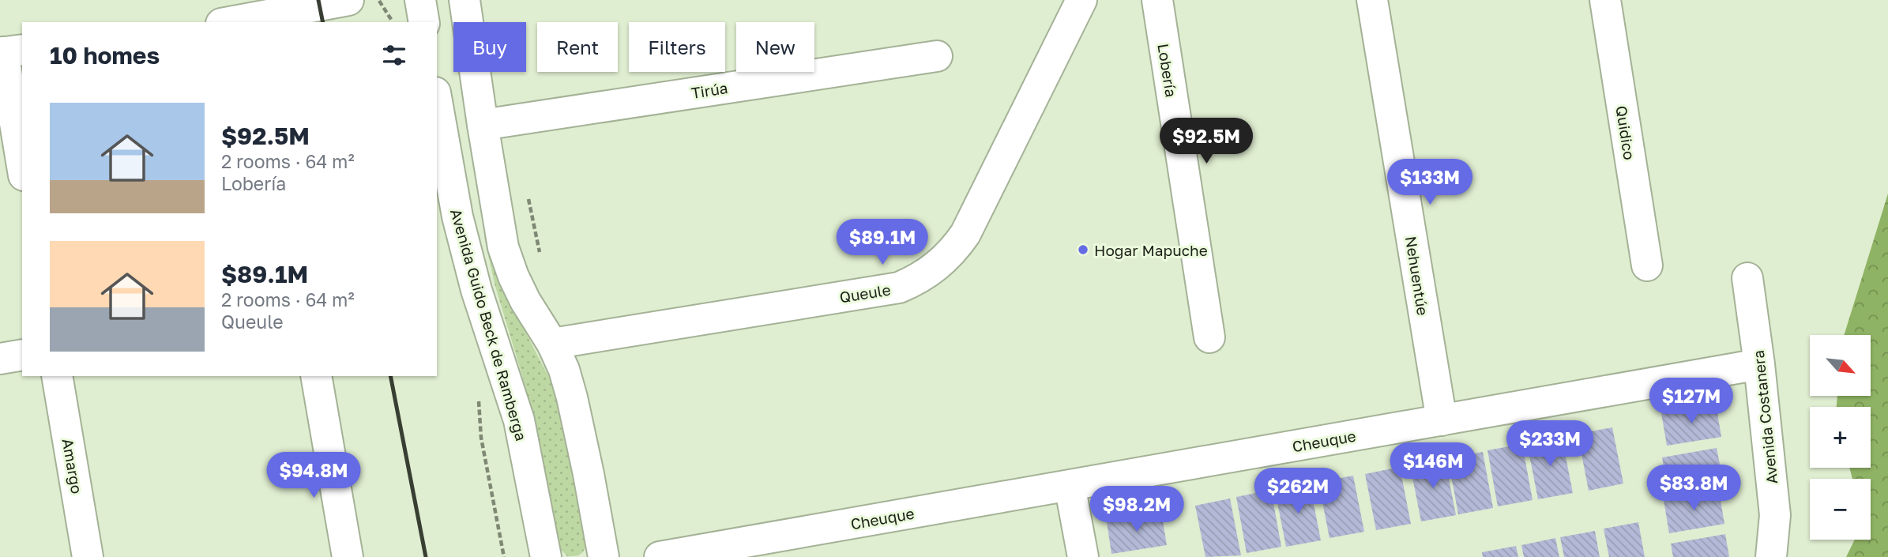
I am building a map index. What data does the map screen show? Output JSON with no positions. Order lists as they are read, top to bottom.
{
  "streets": {
    "street": [
      "Lobería",
      "Tirúa",
      "Quidico",
      "Nehuentúe",
      "Queule",
      "Avenida Guido Beck de Ramberga",
      "Avenida Costanera",
      "Cheuque",
      "Amargo"
    ]
  },
  "crossings": [
    ["Nehuentúe", "Cheuque"],
    ["Avenida Costanera", "Cheuque"]
  ],
  "places": ["Hogar Mapuche"],
  "north": "bottom right",
  "page": {
    "chip": [
      "Buy",
      "Rent",
      "Filters",
      "New"
    ],
    "heading": "10 homes",
    "list": [
      {
        "name": "$92.5M",
        "note": "2 rooms · 64 m² · Lobería"
      },
      {
        "name": "$89.1M",
        "note": "2 rooms · 64 m² · Queule"
      }
    ],
    "price": [
      "$92.5M",
      "$133M",
      "$89.1M",
      "$127M",
      "$233M",
      "$146M",
      "$94.8M",
      "$83.8M",
      "$262M",
      "$98.2M"
    ],
    "map_buttons": ["+", "−"]
  }
}
